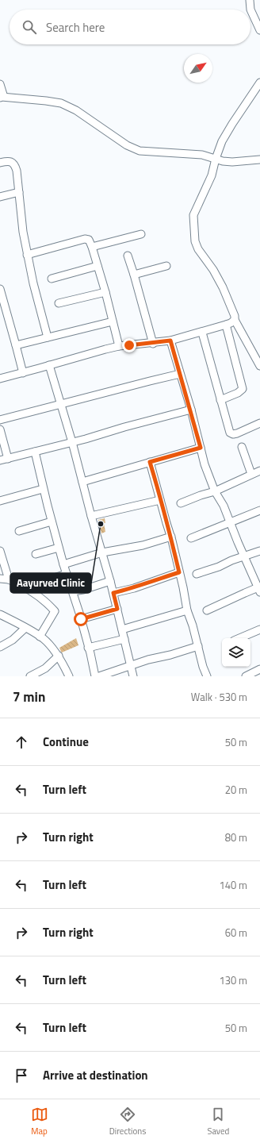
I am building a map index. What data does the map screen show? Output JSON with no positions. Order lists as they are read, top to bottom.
{
  "places": ["Aayurved Clinic"],
  "north": "top right",
  "page": {
    "search": "Search here",
    "heading": ["7 min", "Walk · 530 m"],
    "list": [
      ["Continue", "50 m"],
      ["Turn left", "20 m"],
      ["Turn right", "80 m"],
      ["Turn left", "140 m"],
      ["Turn right", "60 m"],
      ["Turn left", "130 m"],
      ["Turn left", "50 m"],
      "Arrive at destination"
    ],
    "nav": ["Map", "Directions", "Saved"]
  }
}
